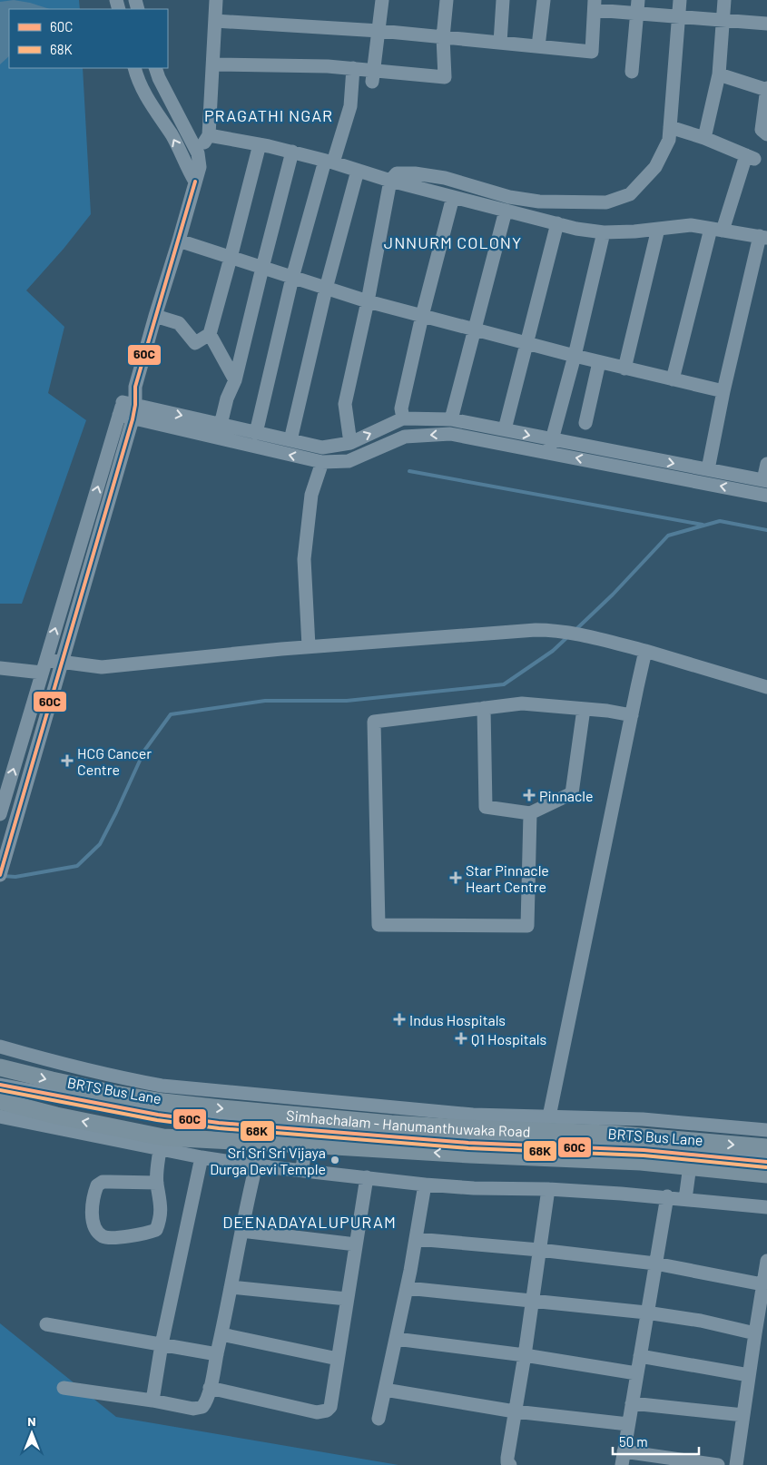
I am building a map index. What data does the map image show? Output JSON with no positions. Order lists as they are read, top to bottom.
{
  "streets": {
    "main road": ["Simhachalam - Hanumanthuwaka Road"],
    "street": ["BRTS Bus Lane"]
  },
  "districts": ["PRAGATHI NGAR", "JNNURM COLONY", "DEENADAYALUPURAM"],
  "places": {
    "health": [
      "HCG Cancer Centre",
      "Pinnacle",
      "Star Pinnacle Heart Centre",
      "Indus Hospitals",
      "Q1 Hospitals"
    ],
    "other": ["Sri Sri Sri Vijaya Durga Devi Temple"]
  },
  "lines": ["transit line 60C", "transit line 68K"],
  "legend": ["60C", "68K"],
  "scale_bar": "50 m",
  "north": "top"
}
